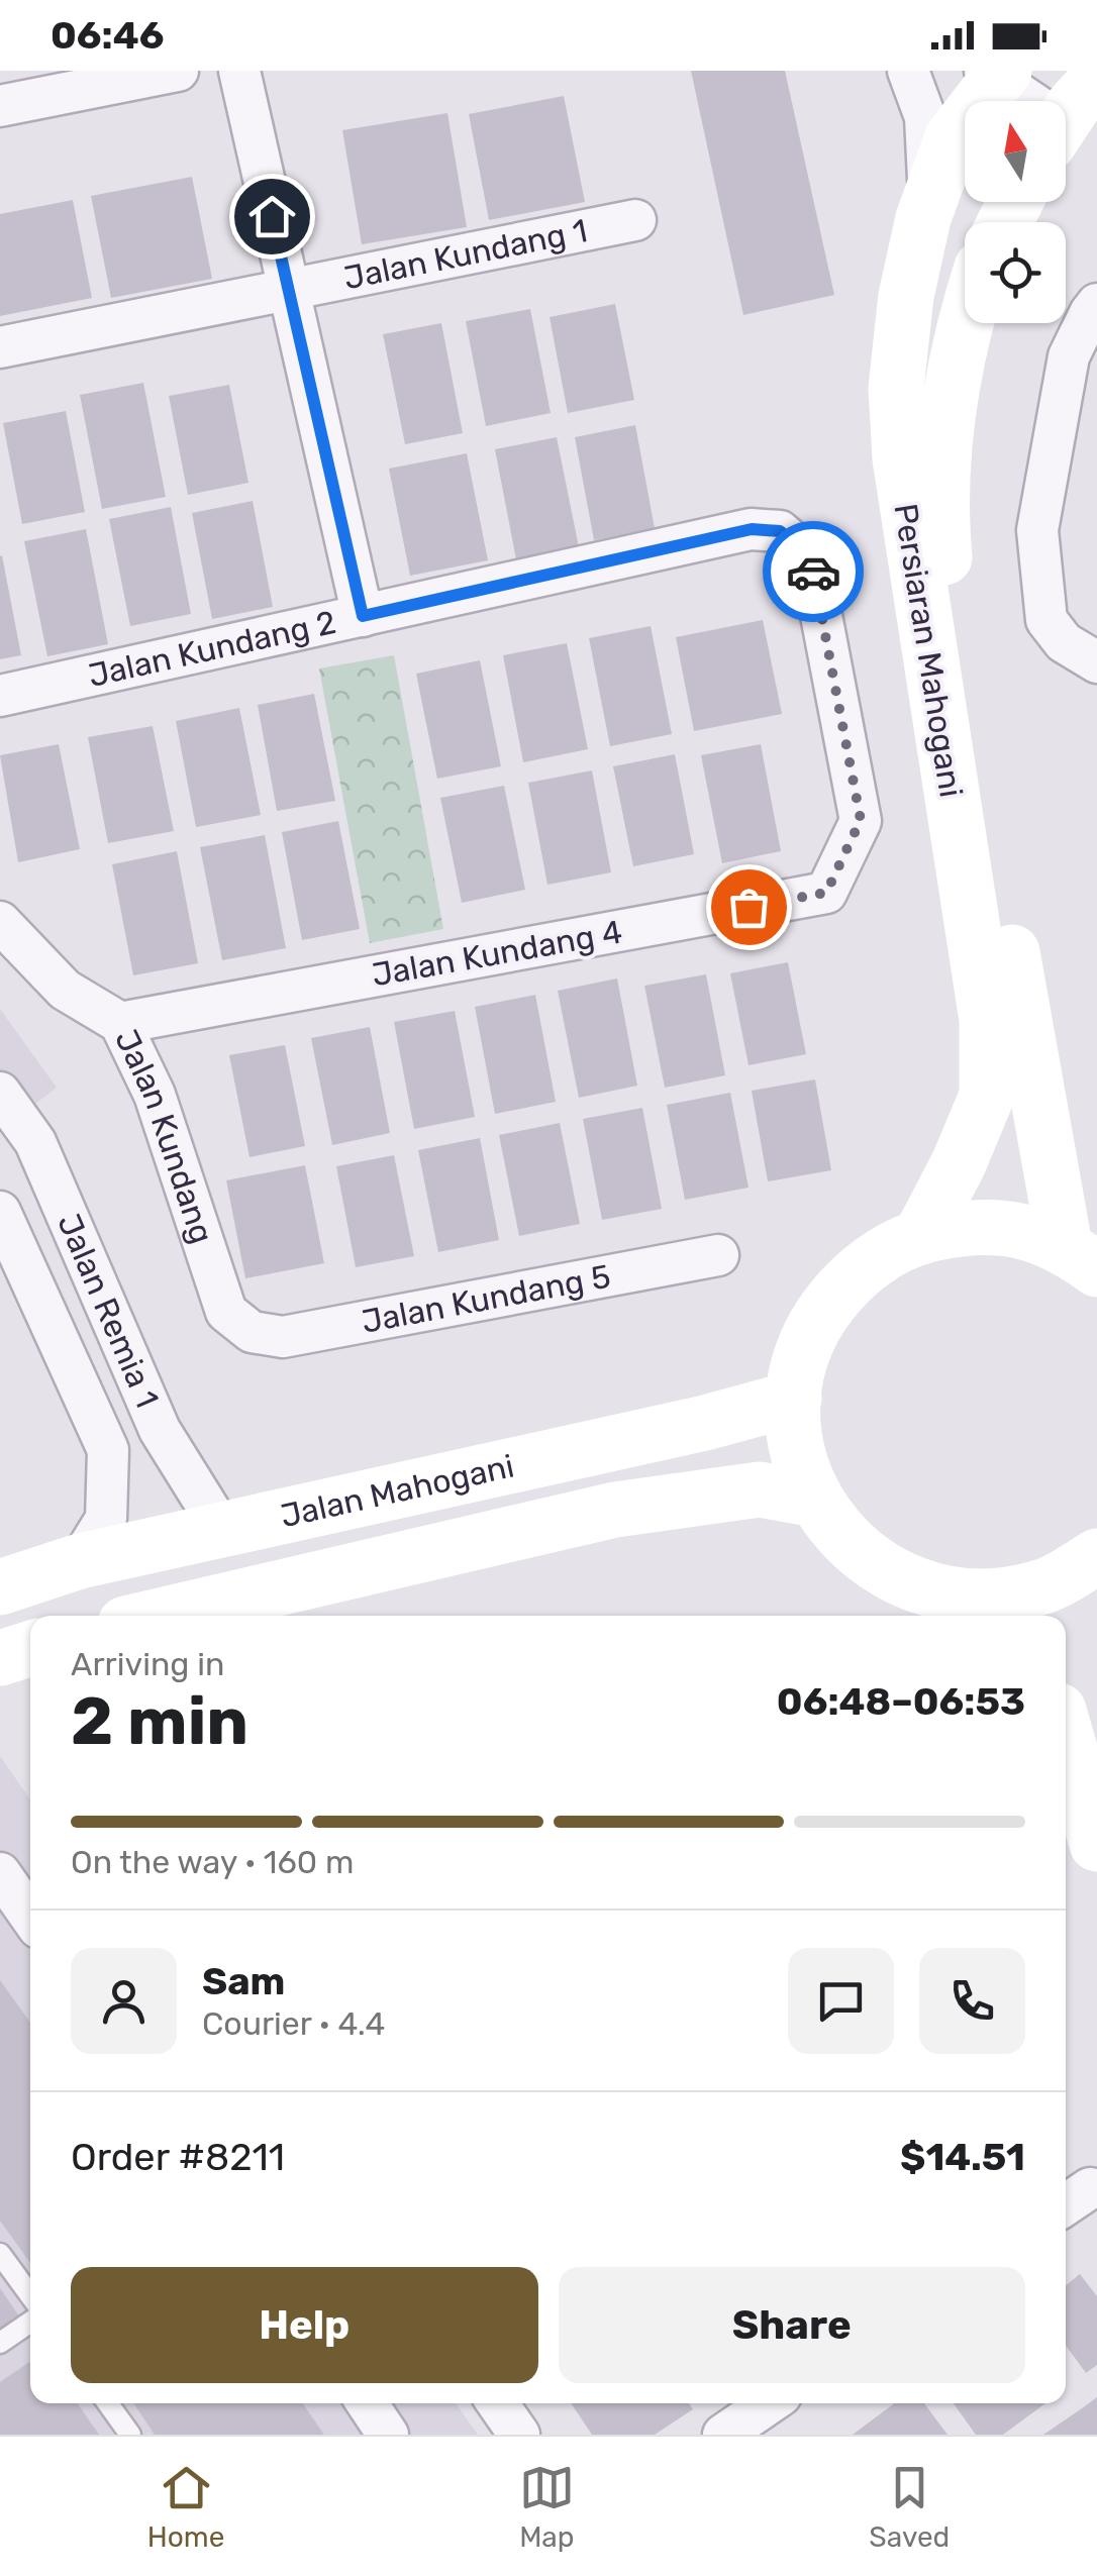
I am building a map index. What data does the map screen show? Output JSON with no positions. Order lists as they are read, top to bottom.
{
  "streets": {
    "main road": ["Persiaran Mahogani", "Jalan Mahogani"],
    "street": [
      "Jalan Kundang 1",
      "Jalan Kundang 2",
      "Jalan Kundang 4",
      "Jalan Kundang",
      "Jalan Kundang 5",
      "Jalan Remia 1"
    ]
  },
  "crossings": [
    ["Jalan Kundang 2", "Jalan Kundang 4"],
    ["Jalan Kundang 4", "Jalan Kundang"],
    ["Jalan Kundang", "Jalan Kundang 5"],
    ["Jalan Remia 1", "Jalan Mahogani"]
  ],
  "north": "top",
  "page": {
    "status": "06:46",
    "heading": ["2 min", "Arriving in", "06:48–06:53"],
    "panel": [
      "Sam",
      "Courier · 4.4",
      "Order #8211",
      "$14.51"
    ],
    "bar": "On the way · 160 m",
    "buttons": ["Help", "Share"],
    "tabs": ["Home", "Map", "Saved"]
  }
}
